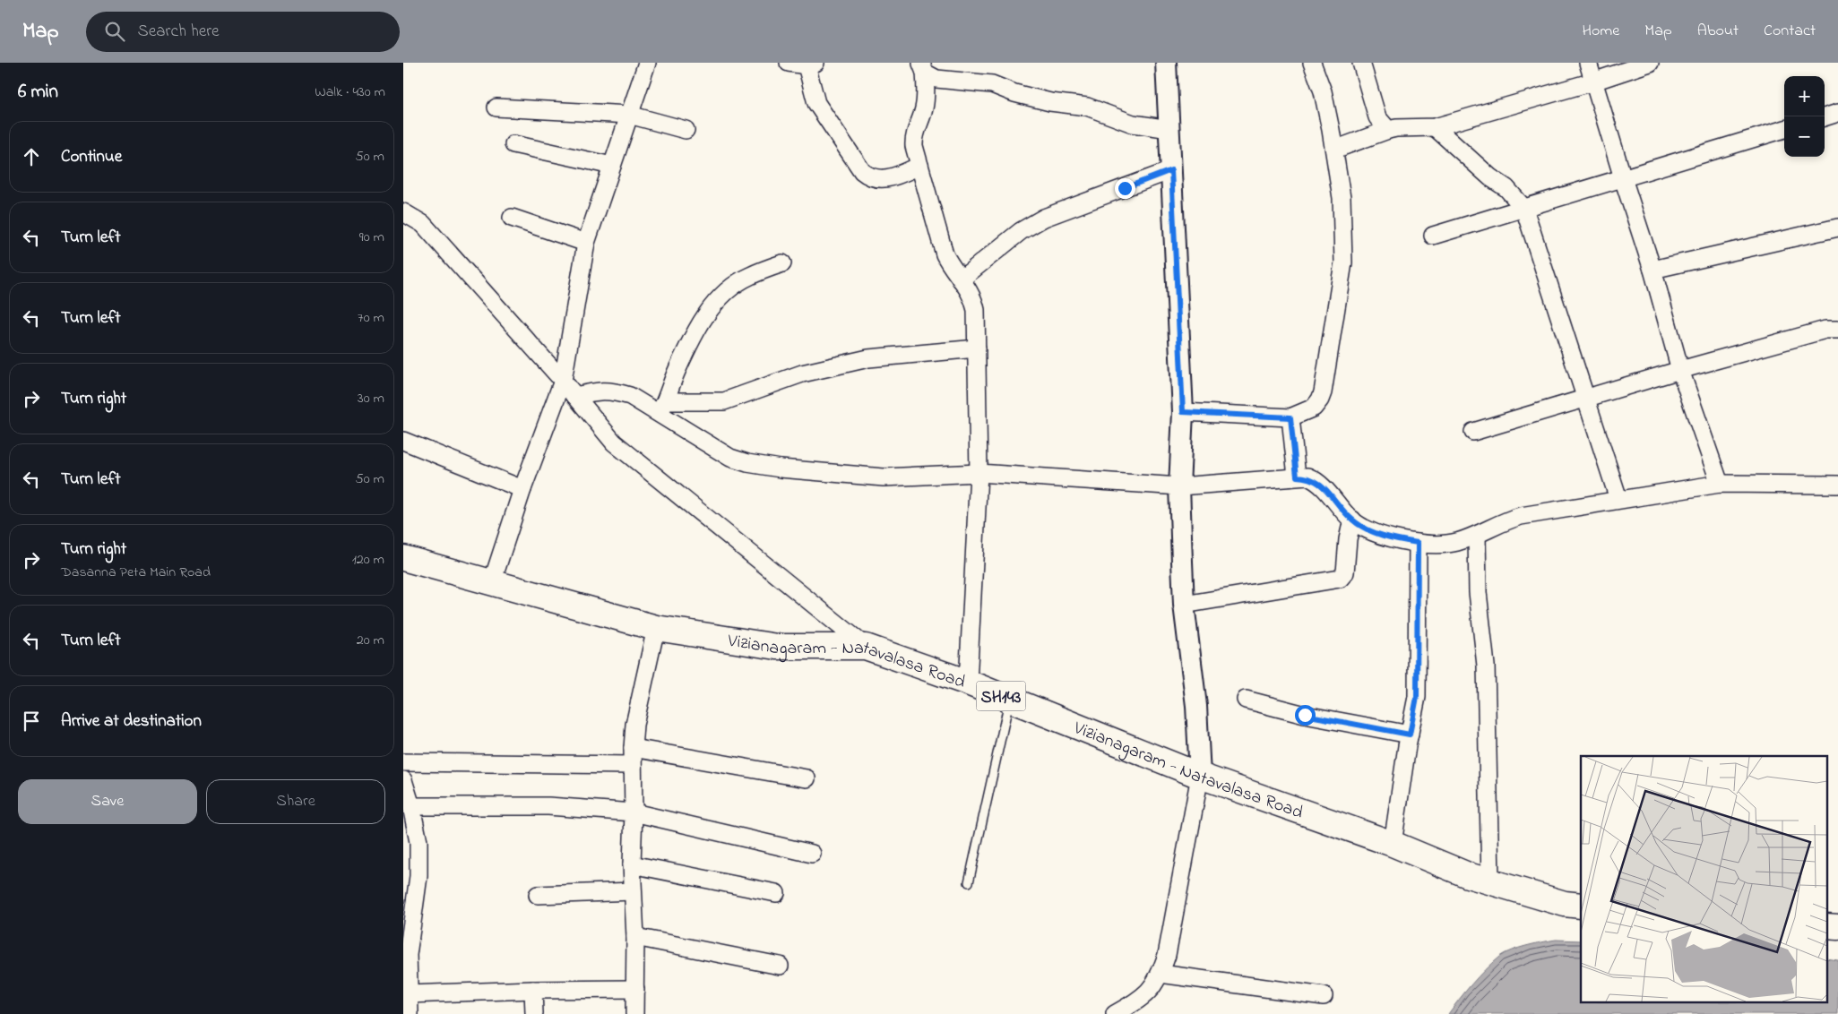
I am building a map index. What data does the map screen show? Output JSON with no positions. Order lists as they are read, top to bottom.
{
  "streets": {
    "main road": ["Vizianagaram - Natavalasa Road", "SH143"]
  },
  "page": {
    "header": "Map",
    "search": "Search here",
    "nav": [
      "Home",
      "Map",
      "About",
      "Contact"
    ],
    "heading": ["6 min", "Walk · 430 m"],
    "map_buttons": ["+", "−"],
    "list": [
      ["Continue", "50 m"],
      ["Turn left", "90 m"],
      ["Turn left", "70 m"],
      ["Turn right", "30 m"],
      ["Turn left", "50 m"],
      ["Turn right", "Dasanna Peta Main Road", "120 m"],
      ["Turn left", "20 m"],
      "Arrive at destination"
    ],
    "buttons": ["Save", "Share"]
  }
}
